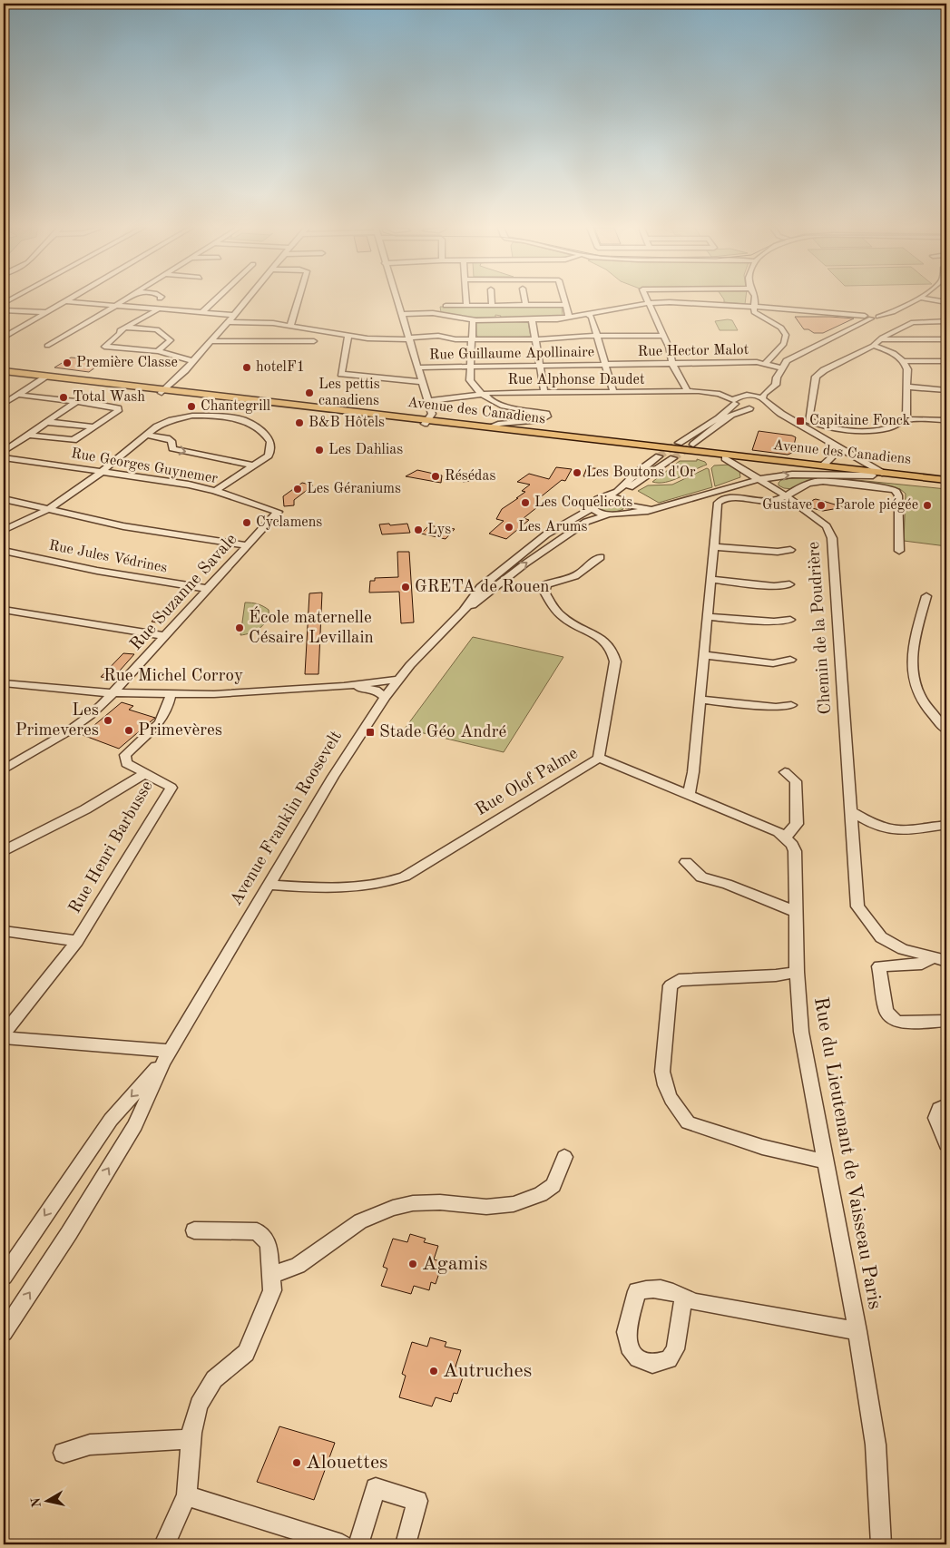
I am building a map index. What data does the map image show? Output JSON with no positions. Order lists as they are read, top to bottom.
{
  "streets": {
    "main road": ["Avenue des Canadiens"],
    "street": [
      "Rue Hector Malot",
      "Rue Guillaume Apollinaire",
      "Rue Alphonse Daudet",
      "Rue Georges Guynemer",
      "Rue Jules Védrines",
      "Rue Suzanne Savale",
      "Chemin de la Poudrière",
      "Rue Michel Corroy",
      "Rue Olof Palme",
      "Avenue Franklin Roosevelt",
      "Rue Henri Barbusse",
      "Rue du Lieutenant de Vaisseau Paris"
    ]
  },
  "crossings": [
    ["Rue Hector Malot", "Rue Guillaume Apollinaire"],
    ["Avenue des Canadiens", "Chemin de la Poudrière"],
    ["Avenue des Canadiens", "Avenue Franklin Roosevelt"],
    ["Rue Georges Guynemer", "Rue Suzanne Savale"],
    ["Rue Jules Védrines", "Rue Suzanne Savale"],
    ["Rue Suzanne Savale", "Rue Michel Corroy"],
    ["Chemin de la Poudrière", "Avenue Franklin Roosevelt"],
    ["Rue Michel Corroy", "Avenue Franklin Roosevelt"],
    ["Rue Michel Corroy", "Rue Henri Barbusse"],
    ["Rue Olof Palme", "Avenue Franklin Roosevelt"]
  ],
  "places": {
    "other": [
      "Première Classe",
      "hotelF1",
      "Les pettis canadiens",
      "Total Wash",
      "Chantegrill",
      "B&B Hôtels",
      "Les Dahlias",
      "Les Boutons d'Or",
      "Résédas",
      "Les Géraniums",
      "Les Coquelicots",
      "Gustave",
      "Parole piégée",
      "Cyclamens",
      "Les Arums",
      "Lys",
      "GRETA de Rouen",
      "École maternelle Césaire Levillain",
      "Les Primeveres",
      "Primevères",
      "Agamis",
      "Autruches",
      "Alouettes"
    ],
    "transit": ["Capitaine Fonck", "Stade Géo André"]
  },
  "north": "left"
}
